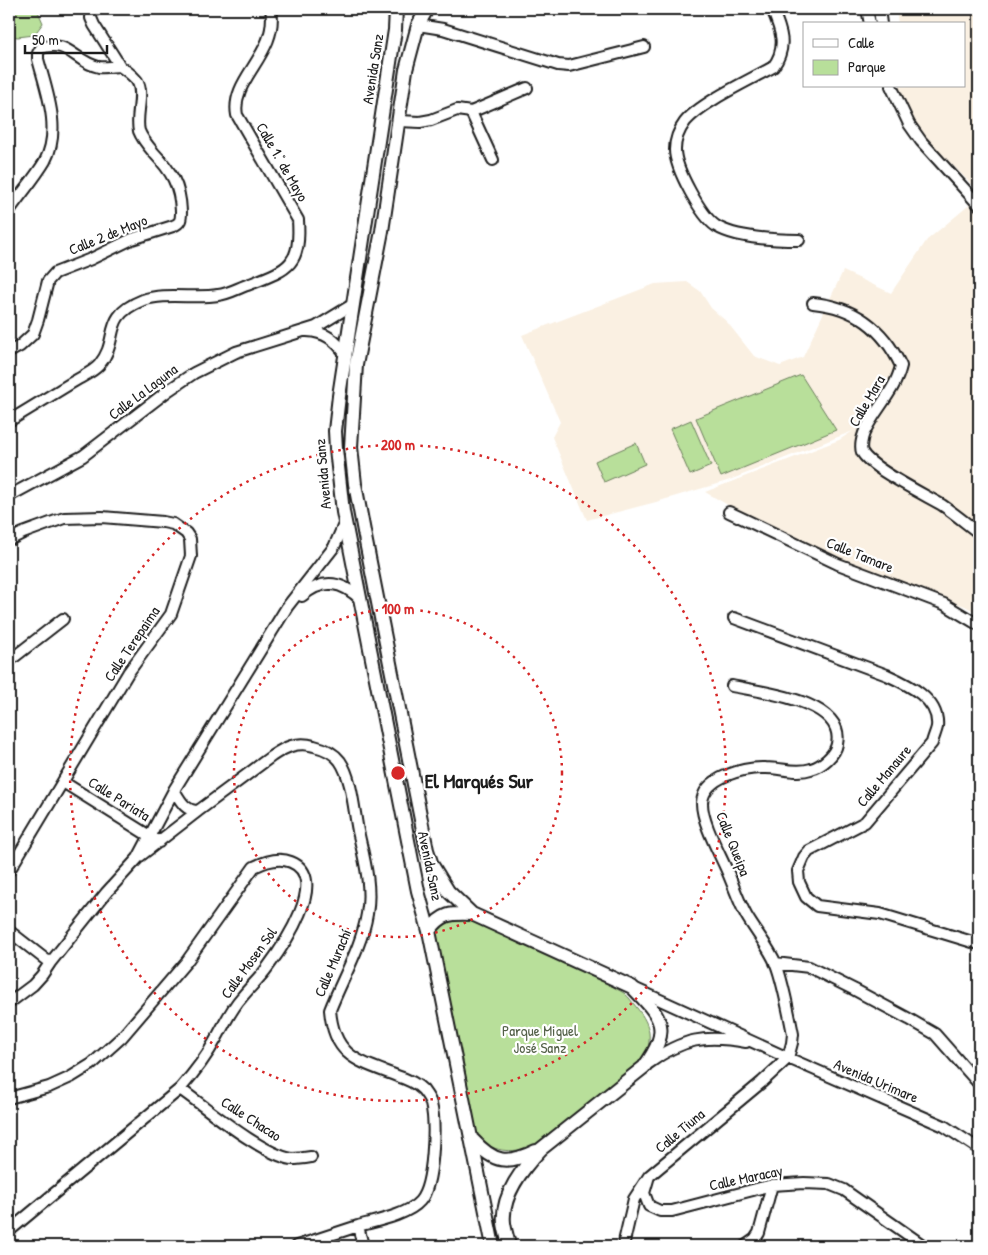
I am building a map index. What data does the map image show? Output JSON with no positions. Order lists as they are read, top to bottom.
{
  "streets": {
    "street": [
      "Avenida Sanz",
      "Calle 1.° de Mayo",
      "Calle 2 de Mayo",
      "Calle La Laguna",
      "Calle Mara",
      "Calle Tamare",
      "Calle Terepaima",
      "Calle Manaure",
      "Calle Pariata",
      "Calle Queipa",
      "Calle Mosen Sol",
      "Calle Murachí",
      "Avenida Urimare",
      "Calle Chacao",
      "Calle Tiuna",
      "Calle Maracay"
    ]
  },
  "crossings": [
    ["Avenida Sanz", "Calle La Laguna"],
    ["Avenida Sanz", "Avenida Urimare"],
    ["Calle Terepaima", "Calle Pariata"],
    ["Calle Pariata", "Calle Murachí"],
    ["Calle Queipa", "Avenida Urimare"],
    ["Calle Queipa", "Calle Tiuna"],
    ["Calle Mosen Sol", "Calle Chacao"],
    ["Avenida Urimare", "Calle Tiuna"],
    ["Calle Tiuna", "Calle Maracay"]
  ],
  "districts": ["El Marqués Sur"],
  "parks": ["Parque Miguel José Sanz"],
  "legend": ["Calle", "Parque"],
  "scale_bar": "50 m",
  "rings": ["200 m", "100 m"]
}
